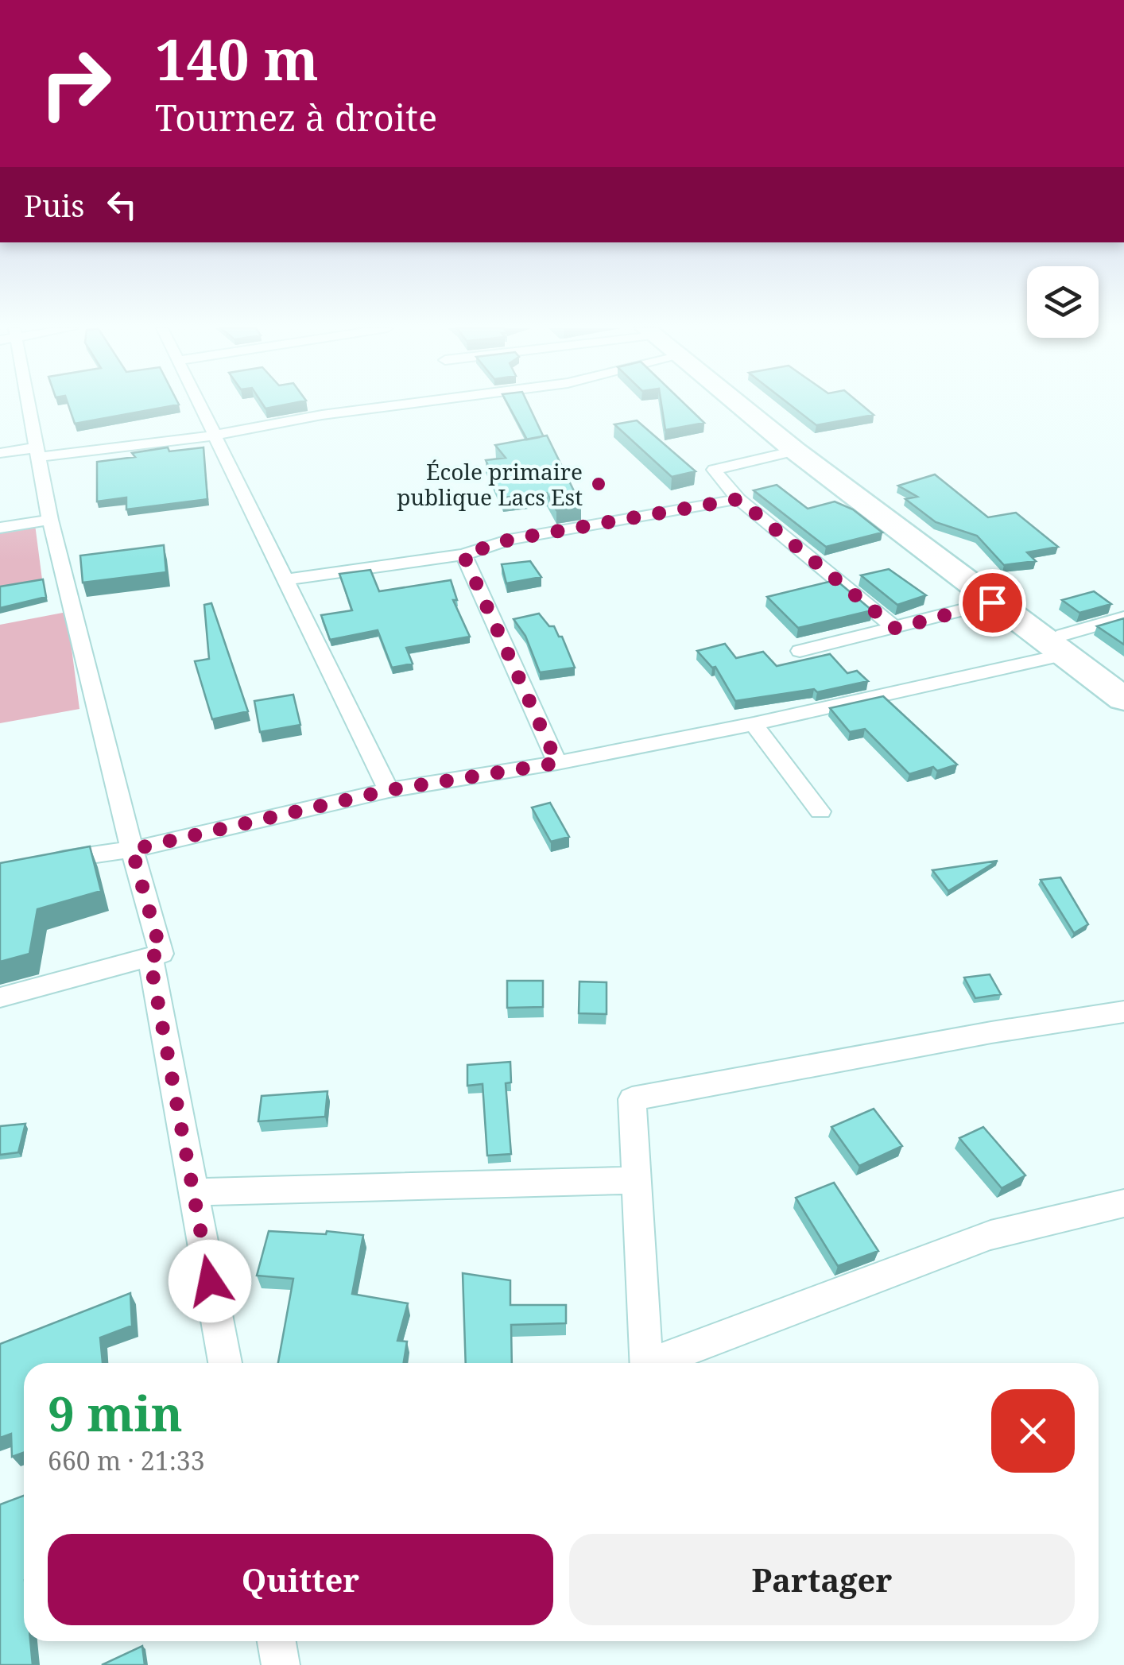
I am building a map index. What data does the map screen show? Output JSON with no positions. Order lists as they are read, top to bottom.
{
  "places": ["École primaire publique Lacs Est"],
  "page": {
    "turn": ["140 m", "Tournez à droite"],
    "then": "Puis",
    "heading": ["9 min", "660 m · 21:33"],
    "buttons": ["Quitter", "Partager"]
  }
}
